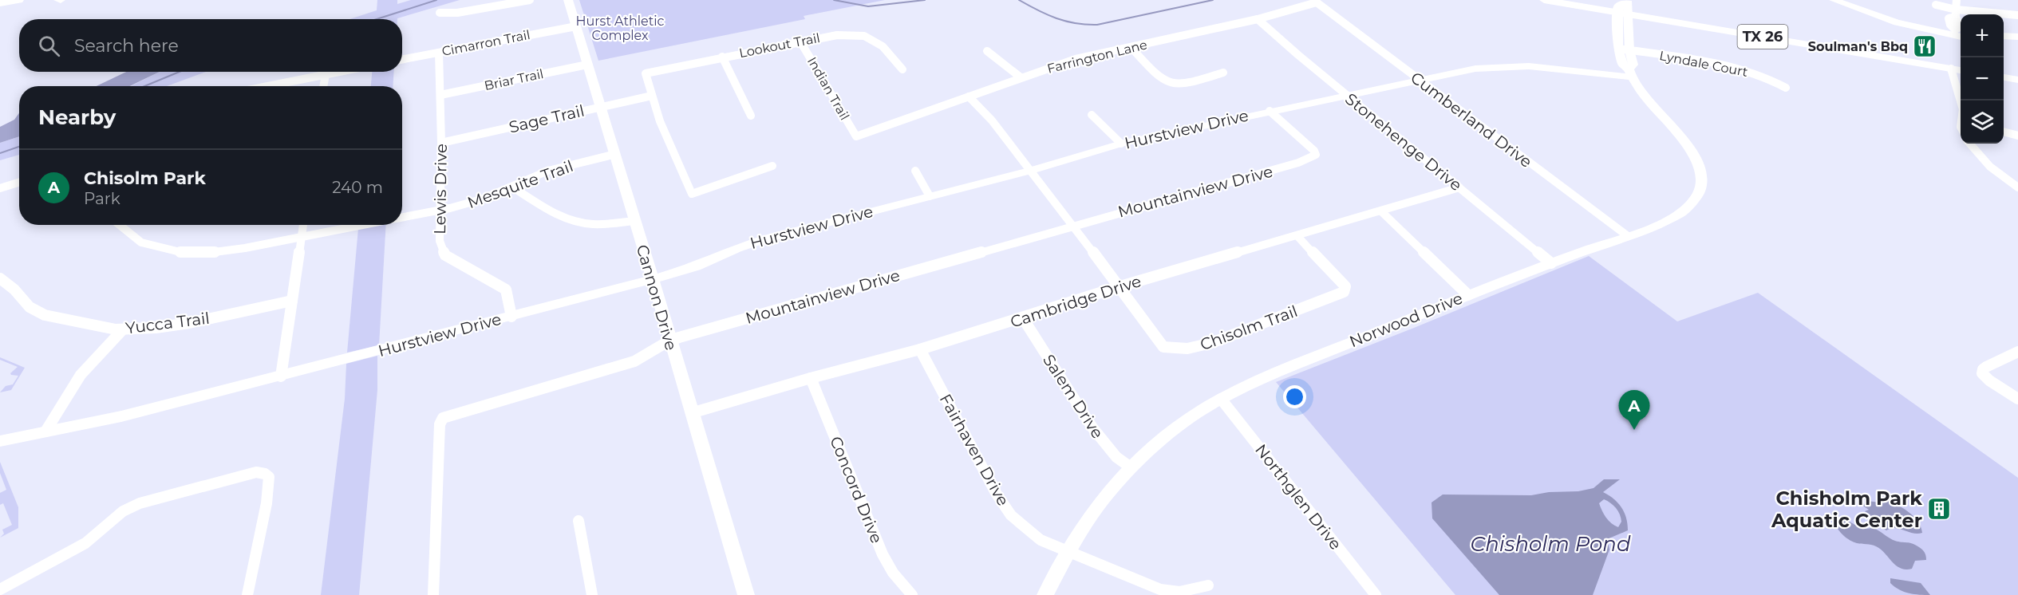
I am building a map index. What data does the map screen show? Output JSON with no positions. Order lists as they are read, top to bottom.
{
  "streets": {
    "main road": ["TX 26"],
    "street": [
      "Cimarron Trail",
      "Lookout Trail",
      "Farrington Lane",
      "Lyndale Court",
      "Briar Trail",
      "Indian Trail",
      "Sage Trail",
      "Cumberland Drive",
      "Hurstview Drive",
      "Stonehenge Drive",
      "Mesquite Trail",
      "Lewis Drive",
      "Mountainview Drive",
      "Cannon Drive",
      "Cambridge Drive",
      "Norwood Drive",
      "Yucca Trail",
      "Chisolm Trail",
      "Salem Drive",
      "Fairhaven Drive",
      "Concord Drive",
      "Northglen Drive"
    ]
  },
  "crossings": [
    ["TX 26", "Norwood Drive"],
    ["Cimarron Trail", "Lewis Drive"],
    ["Cimarron Trail", "Cannon Drive"],
    ["Lookout Trail", "Indian Trail"],
    ["Lookout Trail", "Sage Trail"],
    ["Farrington Lane", "Indian Trail"],
    ["Farrington Lane", "Cumberland Drive"],
    ["Farrington Lane", "Stonehenge Drive"],
    ["Farrington Lane", "Chisolm Trail"],
    ["Lyndale Court", "Norwood Drive"],
    ["Briar Trail", "Lewis Drive"],
    ["Briar Trail", "Cannon Drive"],
    ["Sage Trail", "Lewis Drive"],
    ["Sage Trail", "Cannon Drive"],
    ["Cumberland Drive", "Hurstview Drive"],
    ["Cumberland Drive", "Norwood Drive"],
    ["Hurstview Drive", "Stonehenge Drive"],
    ["Hurstview Drive", "Lewis Drive"],
    ["Hurstview Drive", "Mountainview Drive"],
    ["Hurstview Drive", "Cannon Drive"],
    ["Hurstview Drive", "Norwood Drive"],
    ["Hurstview Drive", "Chisolm Trail"],
    ["Stonehenge Drive", "Cambridge Drive"],
    ["Stonehenge Drive", "Norwood Drive"],
    ["Mesquite Trail", "Lewis Drive"],
    ["Mesquite Trail", "Cannon Drive"],
    ["Mountainview Drive", "Cannon Drive"],
    ["Mountainview Drive", "Chisolm Trail"],
    ["Cannon Drive", "Cambridge Drive"],
    ["Cambridge Drive", "Chisolm Trail"],
    ["Cambridge Drive", "Salem Drive"],
    ["Cambridge Drive", "Fairhaven Drive"],
    ["Cambridge Drive", "Concord Drive"],
    ["Norwood Drive", "Salem Drive"],
    ["Norwood Drive", "Fairhaven Drive"],
    ["Norwood Drive", "Northglen Drive"]
  ],
  "water": ["Chisholm Pond"],
  "parks": ["Hurst Athletic Complex"],
  "places": {
    "restaurant": ["Soulman's Bbq"],
    "building": ["Chisholm Park Aquatic Center"]
  },
  "page": {
    "map_buttons": ["+", "−"],
    "search": "Search here",
    "heading": "Nearby",
    "list": [
      {
        "mark": "A",
        "name": "Chisolm Park",
        "note": "Park",
        "value": "240 m"
      }
    ],
    "pins": "A"
  }
}
